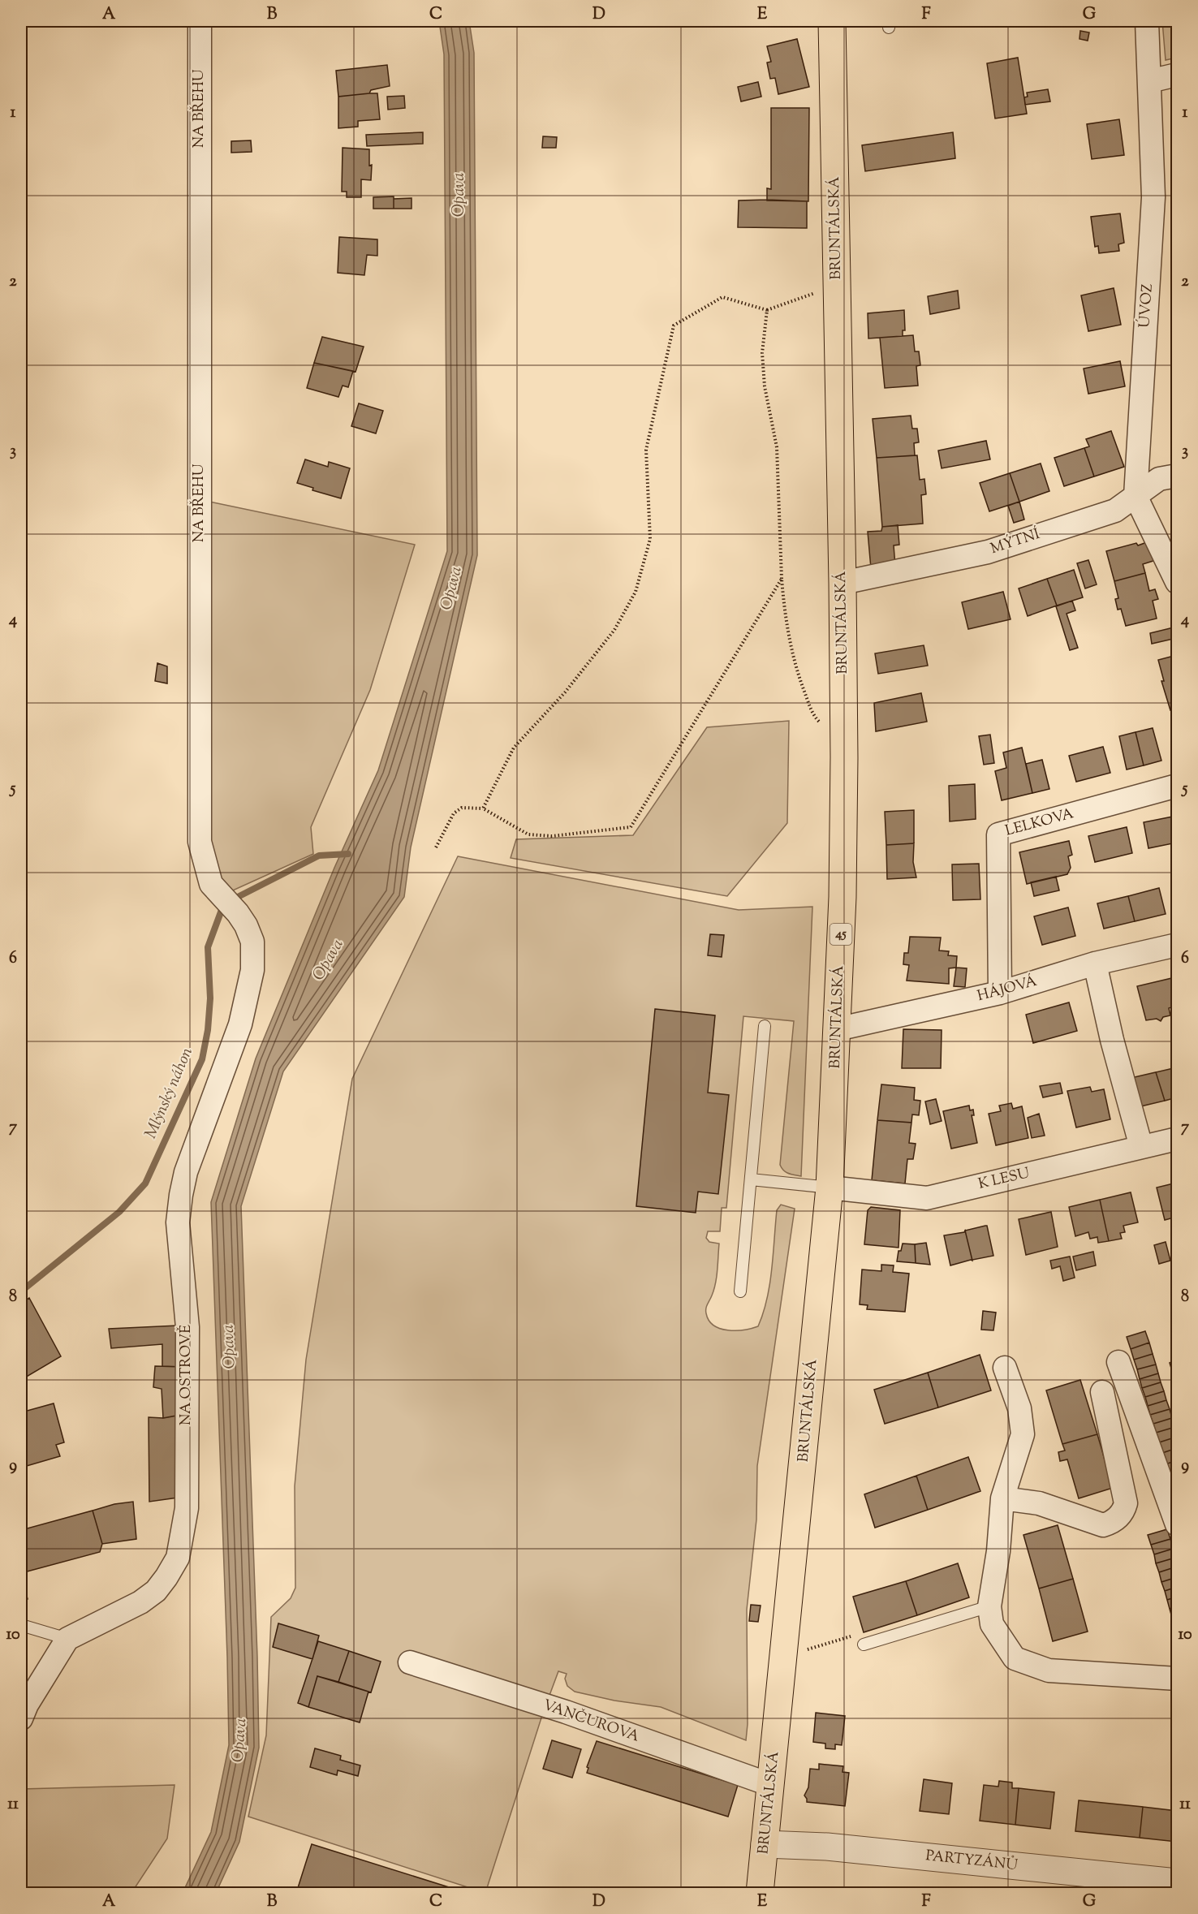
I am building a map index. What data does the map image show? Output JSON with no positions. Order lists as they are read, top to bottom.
{
  "streets": {
    "main road": ["BRUNTÁLSKÁ", "45"],
    "street": [
      "NA BŘEHU",
      "ÚVOZ",
      "MÝTNÍ",
      "LELKOVA",
      "HÁJOVÁ",
      "K LESU",
      "NA OSTROVĚ",
      "VANČUROVA",
      "PARTYZÁNŮ"
    ]
  },
  "crossings": [
    ["NA BŘEHU", "NA OSTROVĚ"],
    ["BRUNTÁLSKÁ", "MÝTNÍ"],
    ["BRUNTÁLSKÁ", "HÁJOVÁ"],
    ["BRUNTÁLSKÁ", "K LESU"],
    ["BRUNTÁLSKÁ", "VANČUROVA"],
    ["BRUNTÁLSKÁ", "PARTYZÁNŮ"],
    ["ÚVOZ", "MÝTNÍ"],
    ["LELKOVA", "HÁJOVÁ"]
  ],
  "water": ["Opava", "Mlýnský náhon"],
  "grid": {
    "columns": [
      "A",
      "B",
      "C",
      "D",
      "E",
      "F",
      "G"
    ],
    "rows": [
      "1",
      "2",
      "3",
      "4",
      "5",
      "6",
      "7",
      "8",
      "9",
      "10",
      "11"
    ]
  }
}
